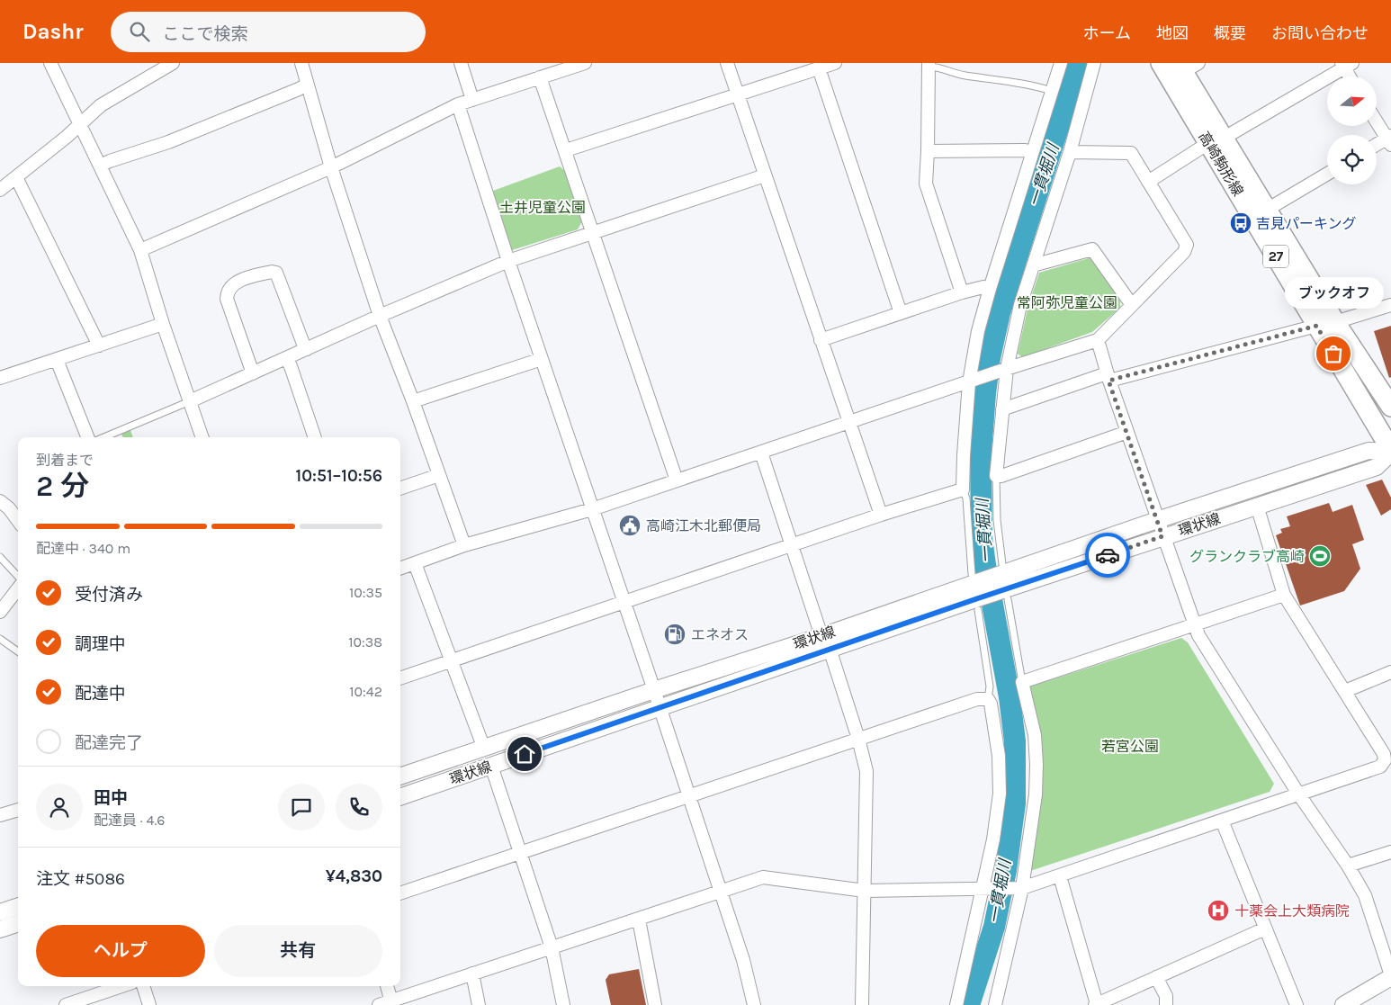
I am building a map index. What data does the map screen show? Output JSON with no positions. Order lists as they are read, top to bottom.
{
  "streets": {
    "main road": ["高崎駒形線", "27"],
    "street": ["環状線"]
  },
  "crossings": [
    ["高崎駒形線", "環状線"]
  ],
  "water": ["一貫堀川"],
  "parks": ["土井児童公園", "常阿弥児童公園", "若宮公園"],
  "places": {
    "bus stop": ["吉見パーキング"],
    "other": ["ブックオフ"],
    "public building": ["高崎江木北郵便局"],
    "sports": ["グランクラブ高崎"],
    "fuel station": ["エネオス"],
    "hospital": ["十薬会上大類病院"]
  },
  "north": "right",
  "page": {
    "header": "Dashr",
    "search": "ここで検索",
    "nav": [
      "ホーム",
      "地図",
      "概要",
      "お問い合わせ"
    ],
    "bubble": "ブックオフ",
    "heading": ["2 分", "到着まで", "10:51–10:56"],
    "panel": [
      "田中",
      "配達員 · 4.6",
      "注文 #5086",
      "¥4,830"
    ],
    "bar": "配達中 · 340 m",
    "list": [
      ["受付済み", "10:35"],
      ["調理中", "10:38"],
      ["配達中", "10:42"],
      "配達完了"
    ],
    "buttons": ["ヘルプ", "共有"]
  }
}
